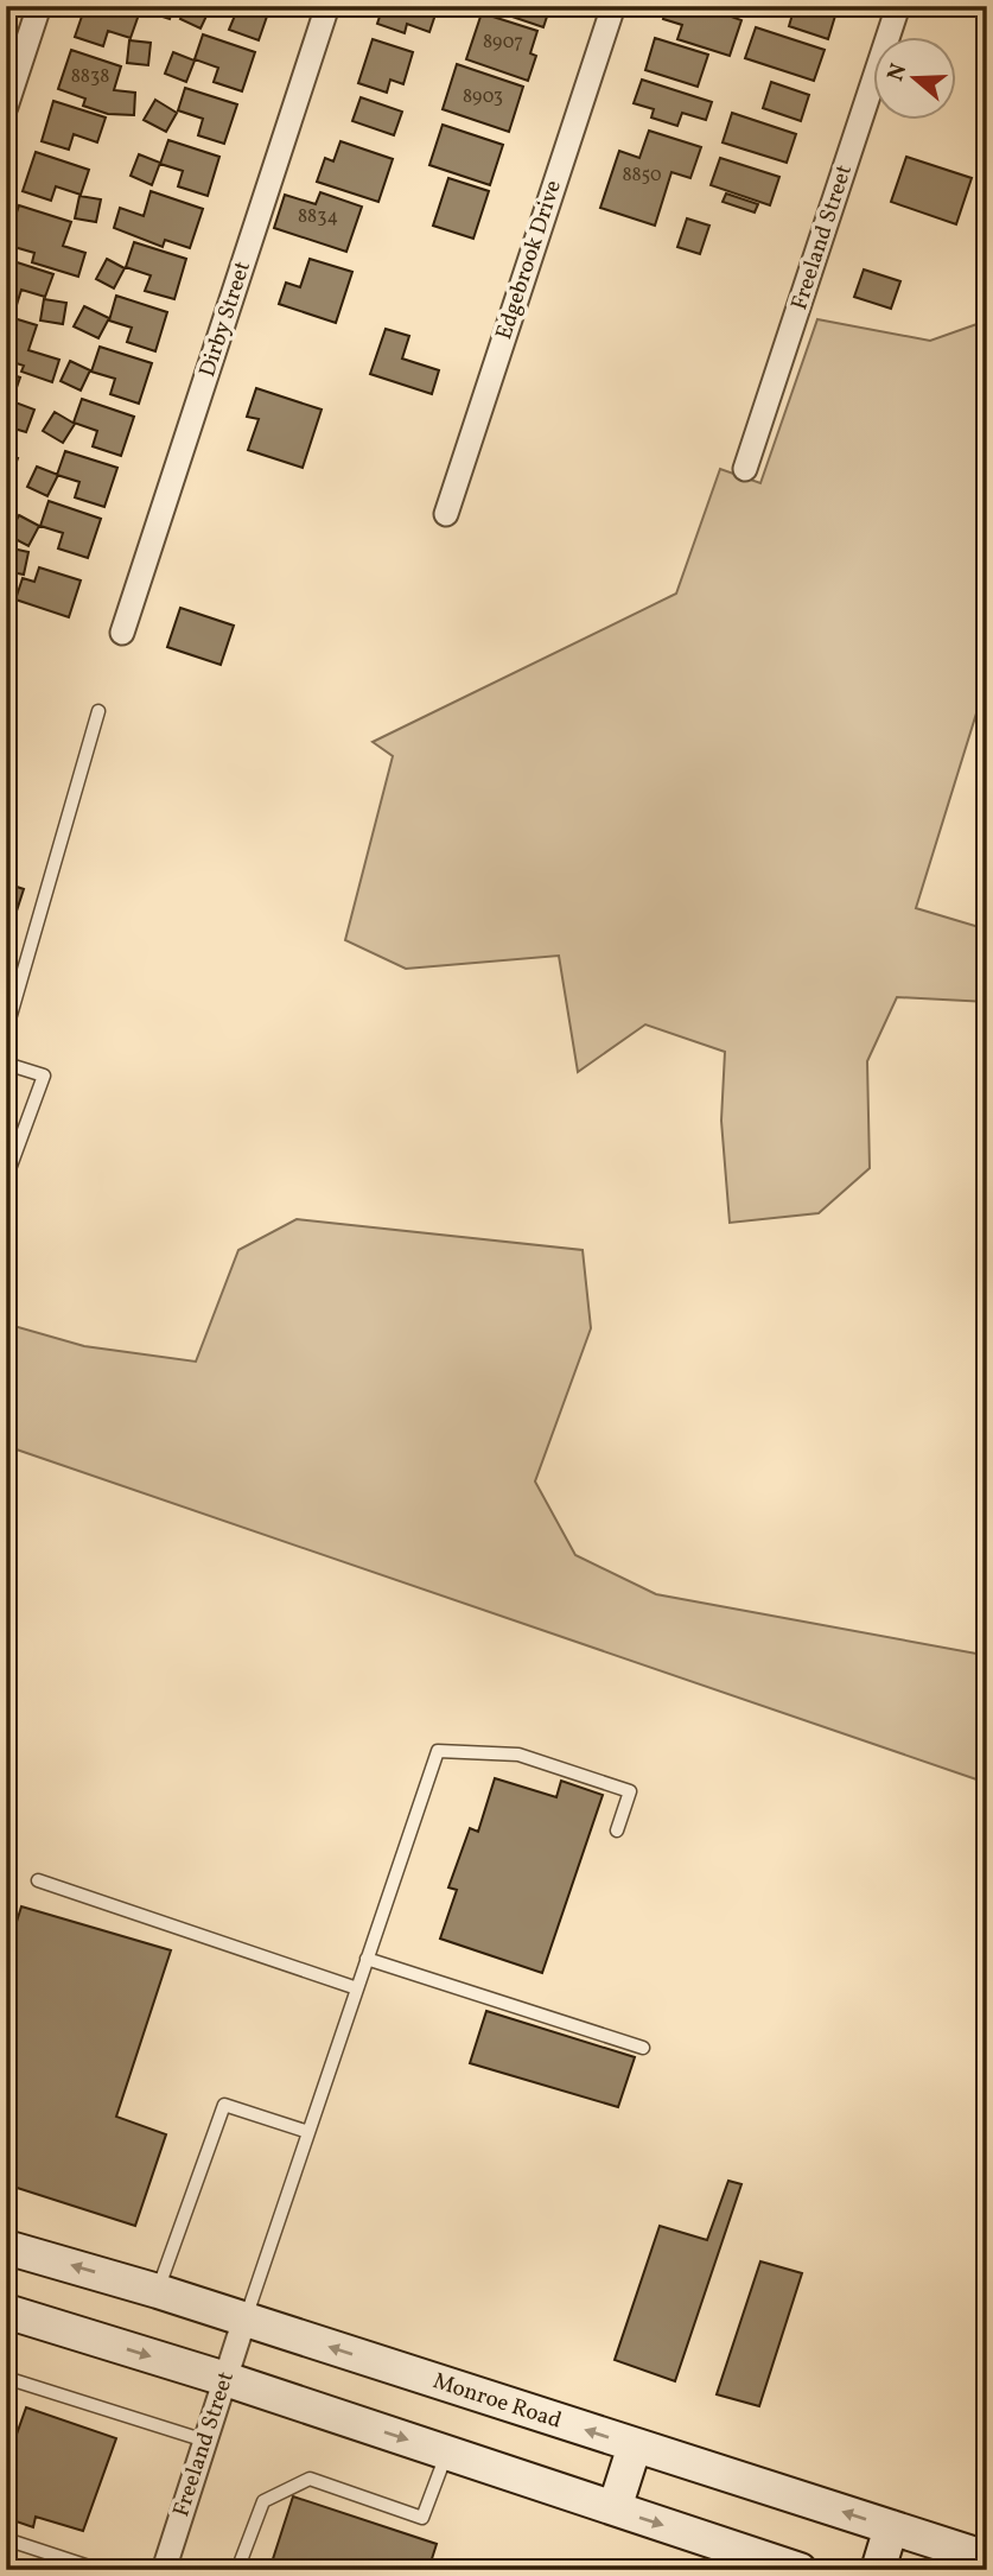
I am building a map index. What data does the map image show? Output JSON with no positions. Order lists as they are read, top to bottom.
{
  "streets": {
    "main road": ["Monroe Road"],
    "street": ["Freeland Street", "Edgebrook Drive", "Dirby Street"]
  },
  "crossings": [
    ["Freeland Street", "Monroe Road"]
  ],
  "house_numbers": [
    "8907",
    "8838",
    "8903",
    "8850",
    "8834"
  ],
  "north": "left"
}
